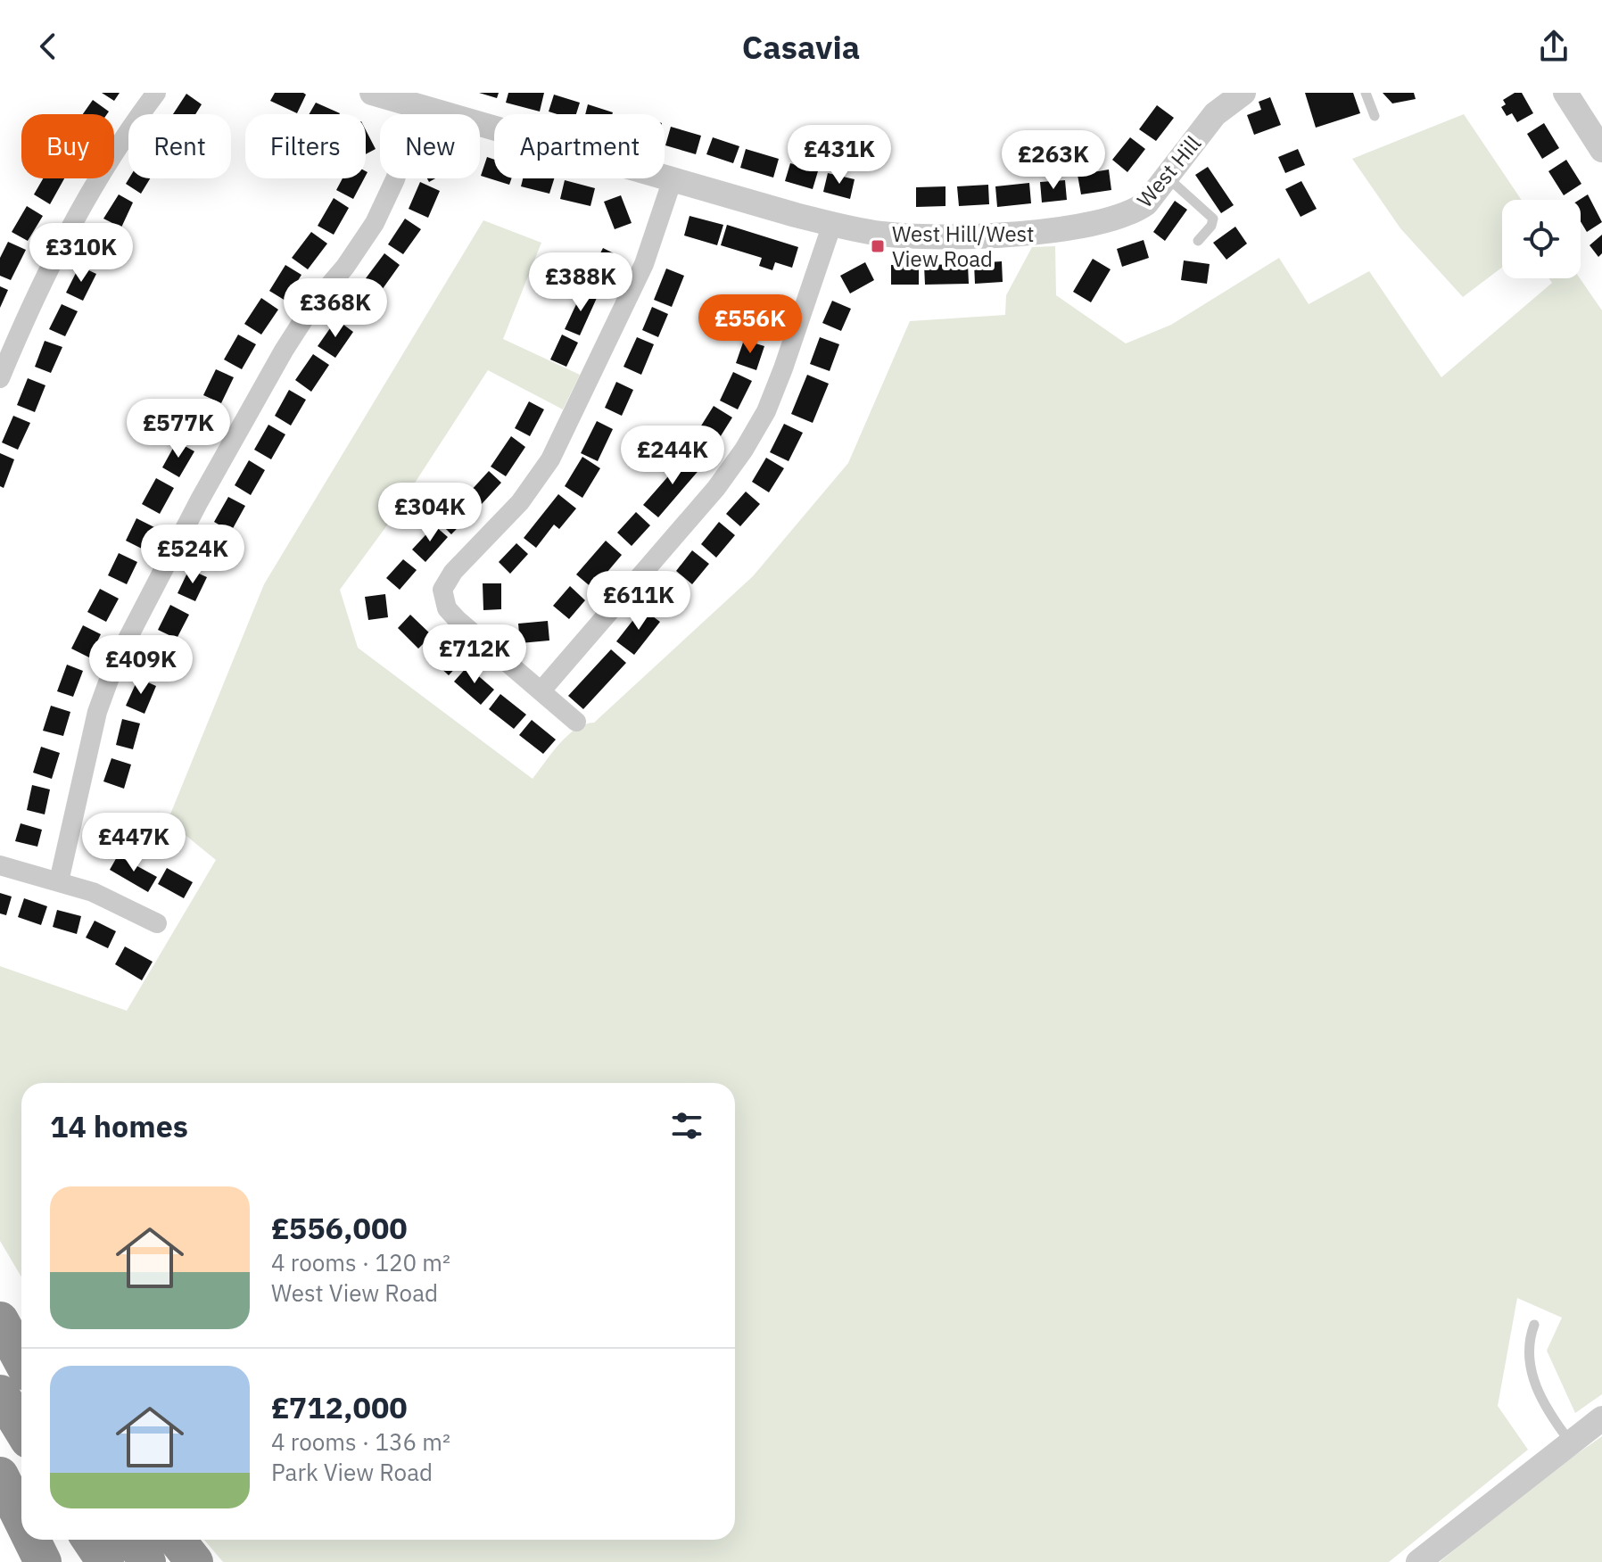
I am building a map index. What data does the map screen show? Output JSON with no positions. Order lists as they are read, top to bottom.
{
  "streets": {
    "street": ["West Hill"]
  },
  "places": {
    "transit": ["West Hill/West View Road"]
  },
  "page": {
    "header": "Casavia",
    "chip": [
      "Buy",
      "Rent",
      "Filters",
      "New",
      "Apartment"
    ],
    "price": [
      "£431K",
      "£263K",
      "£310K",
      "£388K",
      "£368K",
      "£556K",
      "£577K",
      "£244K",
      "£304K",
      "£524K",
      "£611K",
      "£712K",
      "£409K",
      "£447K"
    ],
    "heading": "14 homes",
    "list": [
      {
        "name": "£556,000",
        "note": "4 rooms · 120 m² · West View Road"
      },
      {
        "name": "£712,000",
        "note": "4 rooms · 136 m² · Park View Road"
      }
    ]
  }
}
